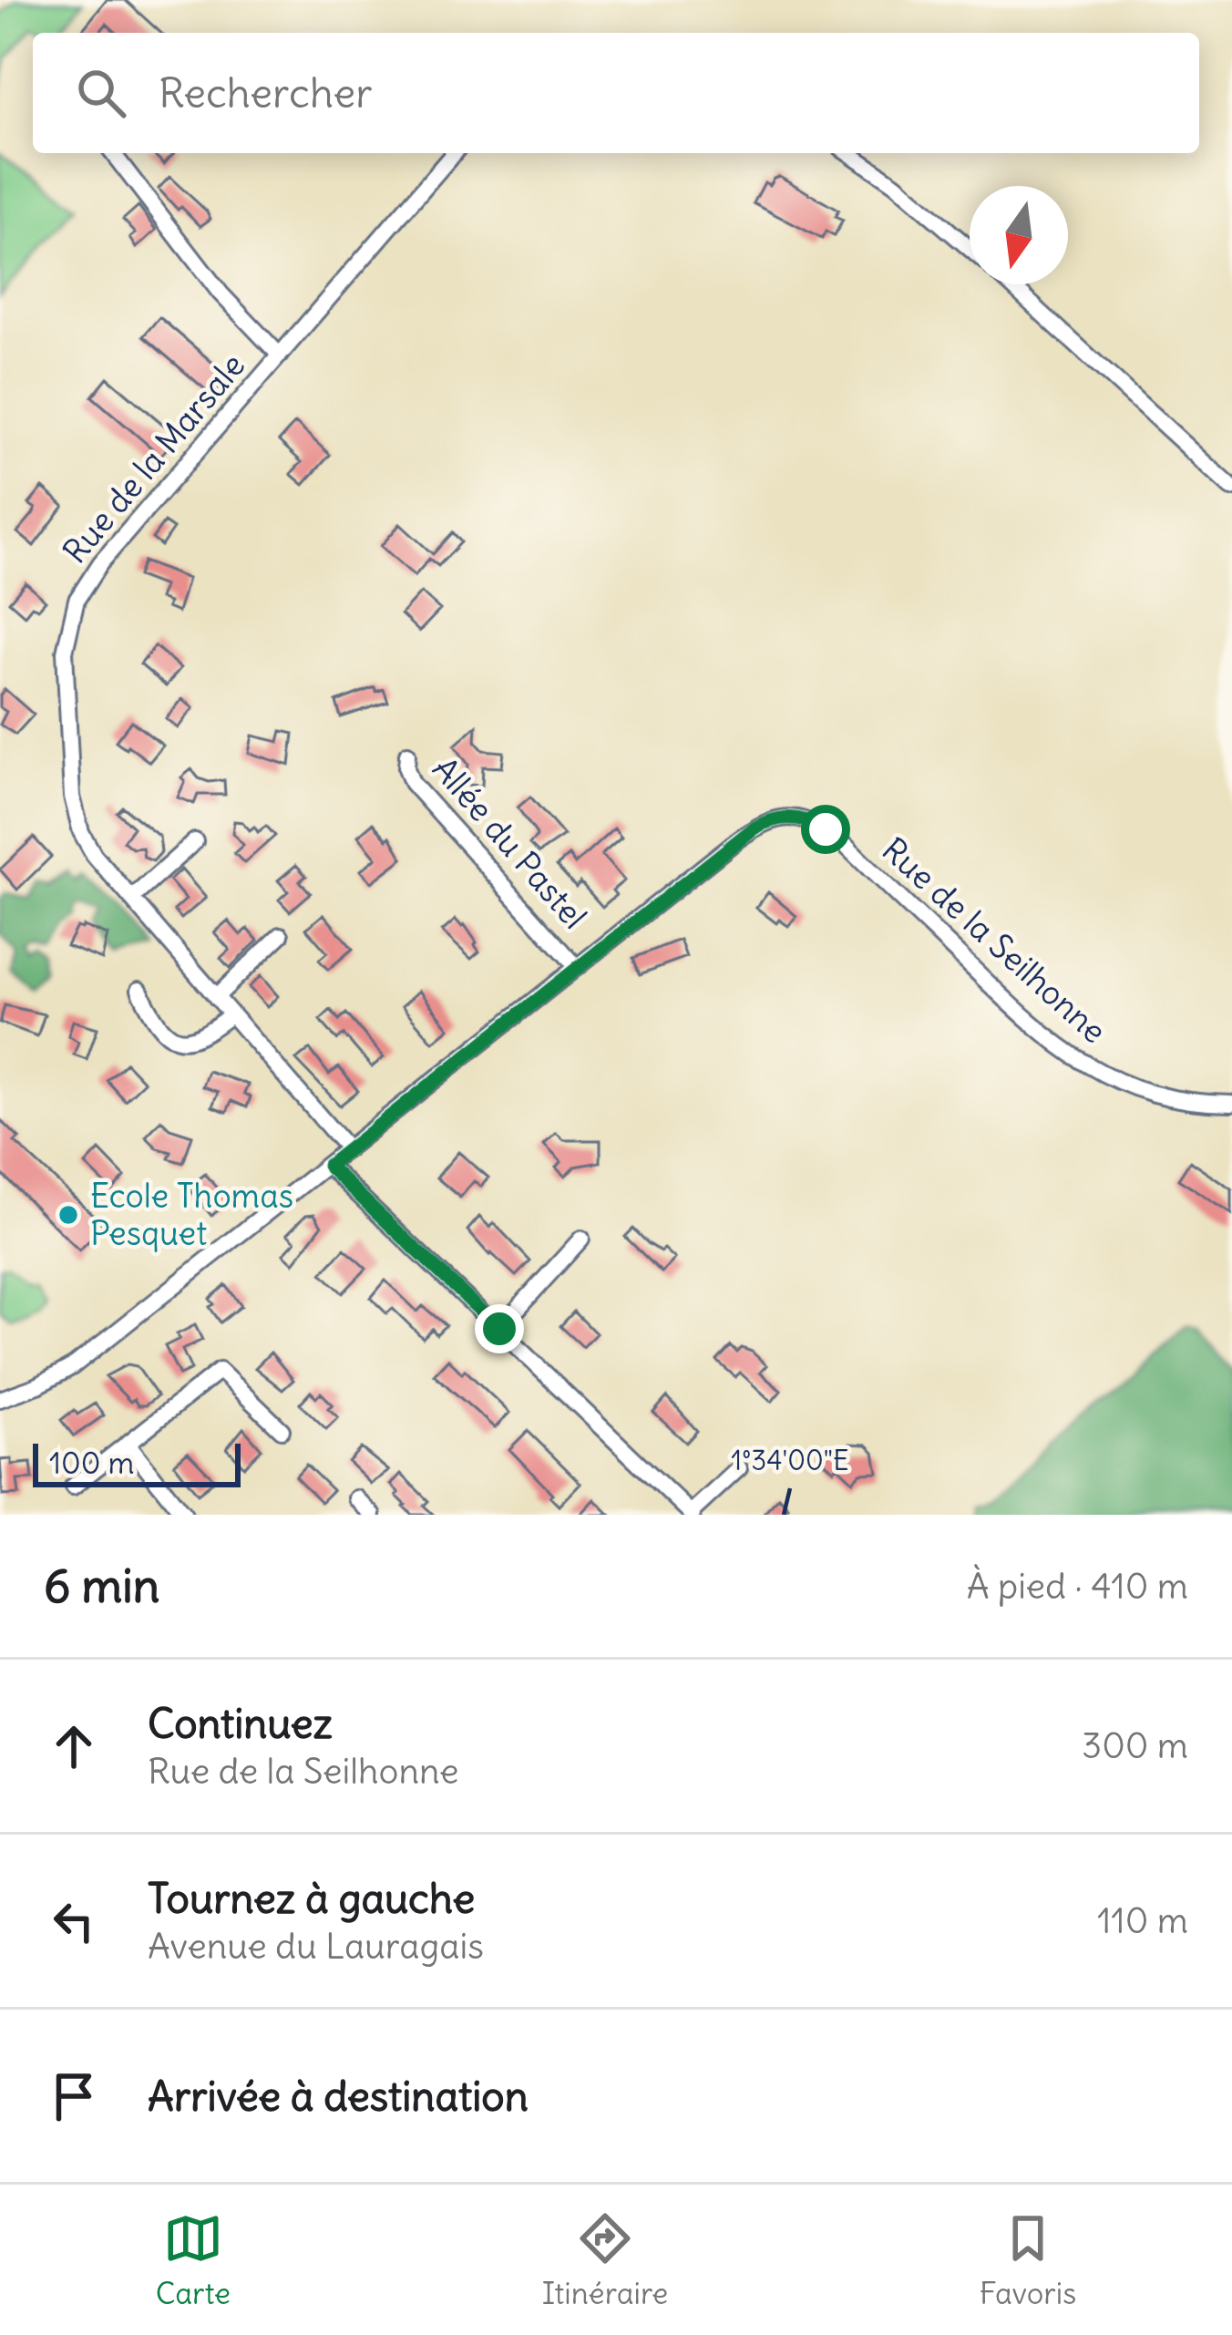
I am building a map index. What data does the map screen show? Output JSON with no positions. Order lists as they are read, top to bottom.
{
  "streets": {
    "street": ["Rue de la Marsale", "Allée du Pastel", "Rue de la Seilhonne"]
  },
  "crossings": [
    ["Rue de la Marsale", "Rue de la Seilhonne"],
    ["Allée du Pastel", "Rue de la Seilhonne"]
  ],
  "places": ["Ecole Thomas Pesquet"],
  "scale_bar": "100 m",
  "north": "bottom",
  "page": {
    "search": "Rechercher",
    "scale": "100 m",
    "heading": ["6 min", "À pied · 410 m"],
    "list": [
      ["Continuez", "Rue de la Seilhonne", "300 m"],
      ["Tournez à gauche", "Avenue du Lauragais", "110 m"],
      "Arrivée à destination"
    ],
    "nav": ["Carte", "Itinéraire", "Favoris"]
  },
  "coordinates": ["1°34'00\"E"]
}
